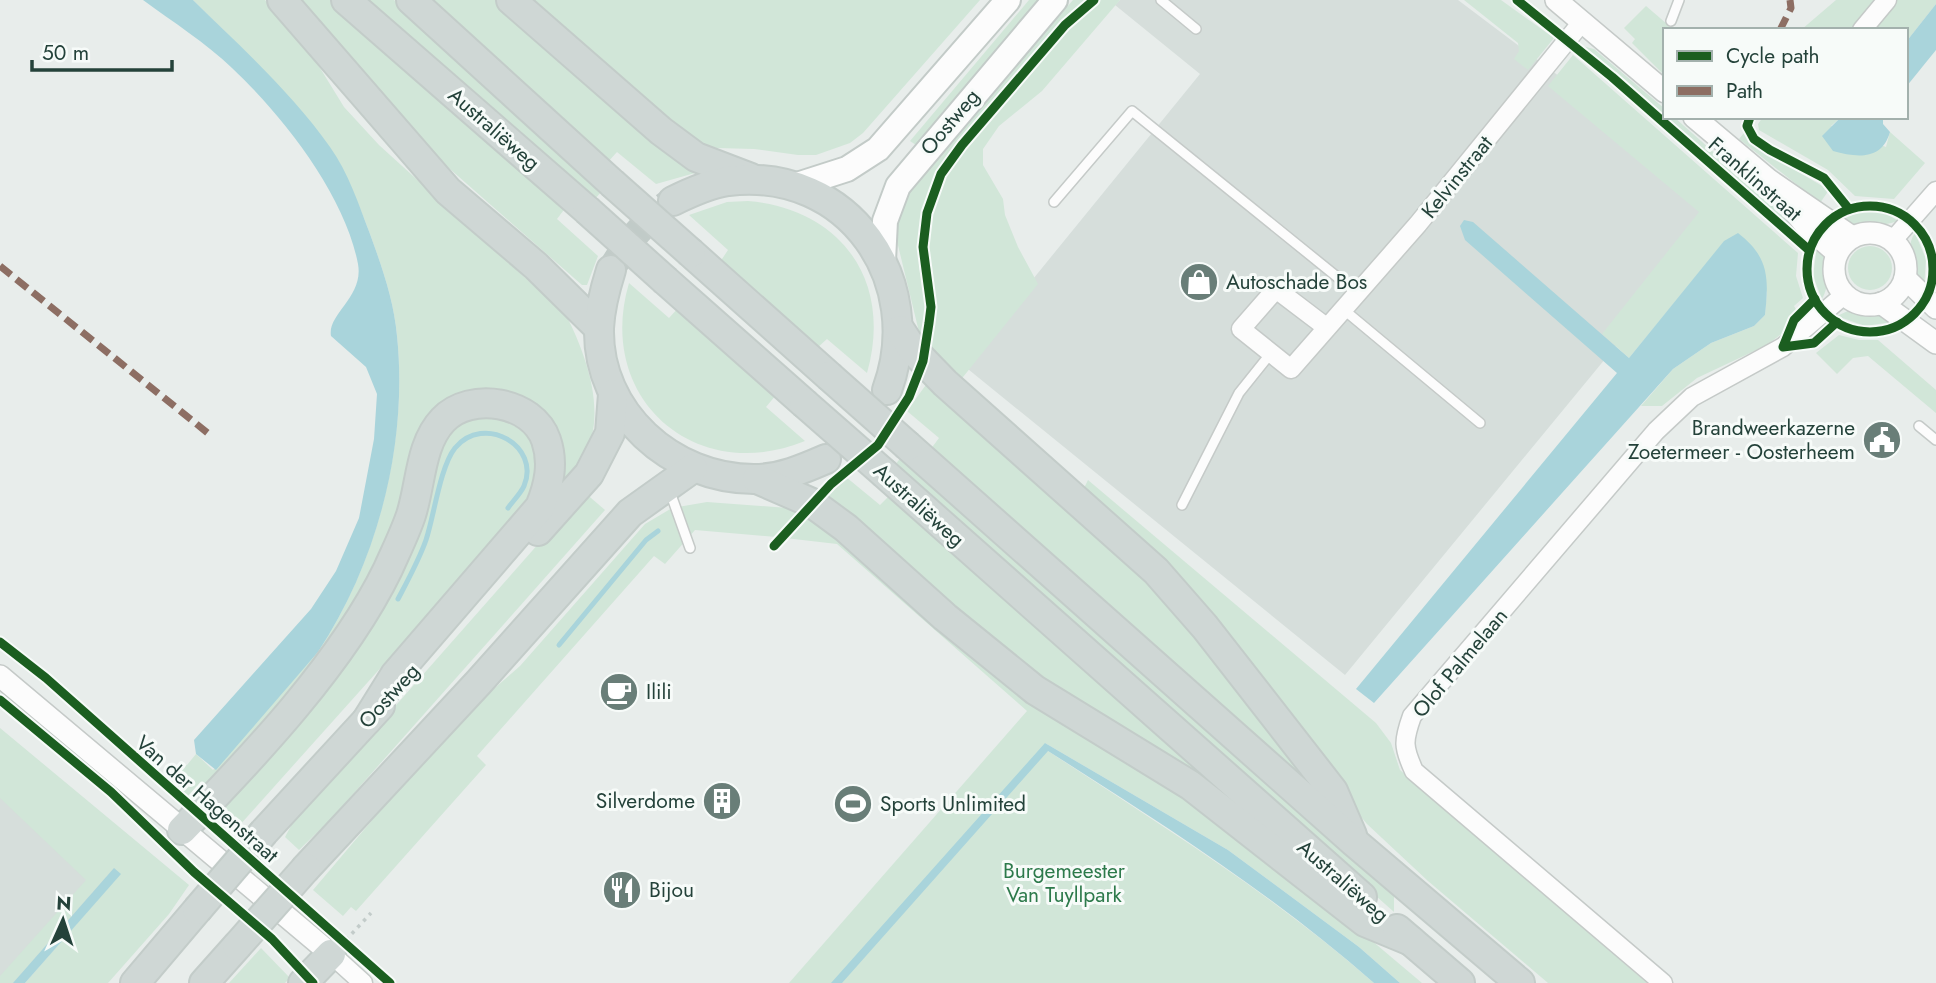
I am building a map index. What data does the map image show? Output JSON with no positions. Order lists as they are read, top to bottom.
{
  "streets": {
    "main road": ["Oostweg", "Australiëweg"],
    "street": [
      "Kelvinstraat",
      "Franklinstraat",
      "Olof Palmelaan",
      "Van der Hagenstraat"
    ]
  },
  "crossings": [
    ["Franklinstraat", "Olof Palmelaan"]
  ],
  "parks": ["Burgemeester Van Tuyllpark"],
  "places": {
    "shop": ["Autoschade Bos"],
    "public building": ["Brandweerkazerne Zoetermeer - Oosterheem"],
    "cafe": ["Ilili"],
    "building": ["Silverdome"],
    "sports": ["Sports Unlimited"],
    "restaurant": ["Bijou"]
  },
  "legend": ["Cycle path", "Path"],
  "scale_bar": "50 m",
  "north": "top"
}
